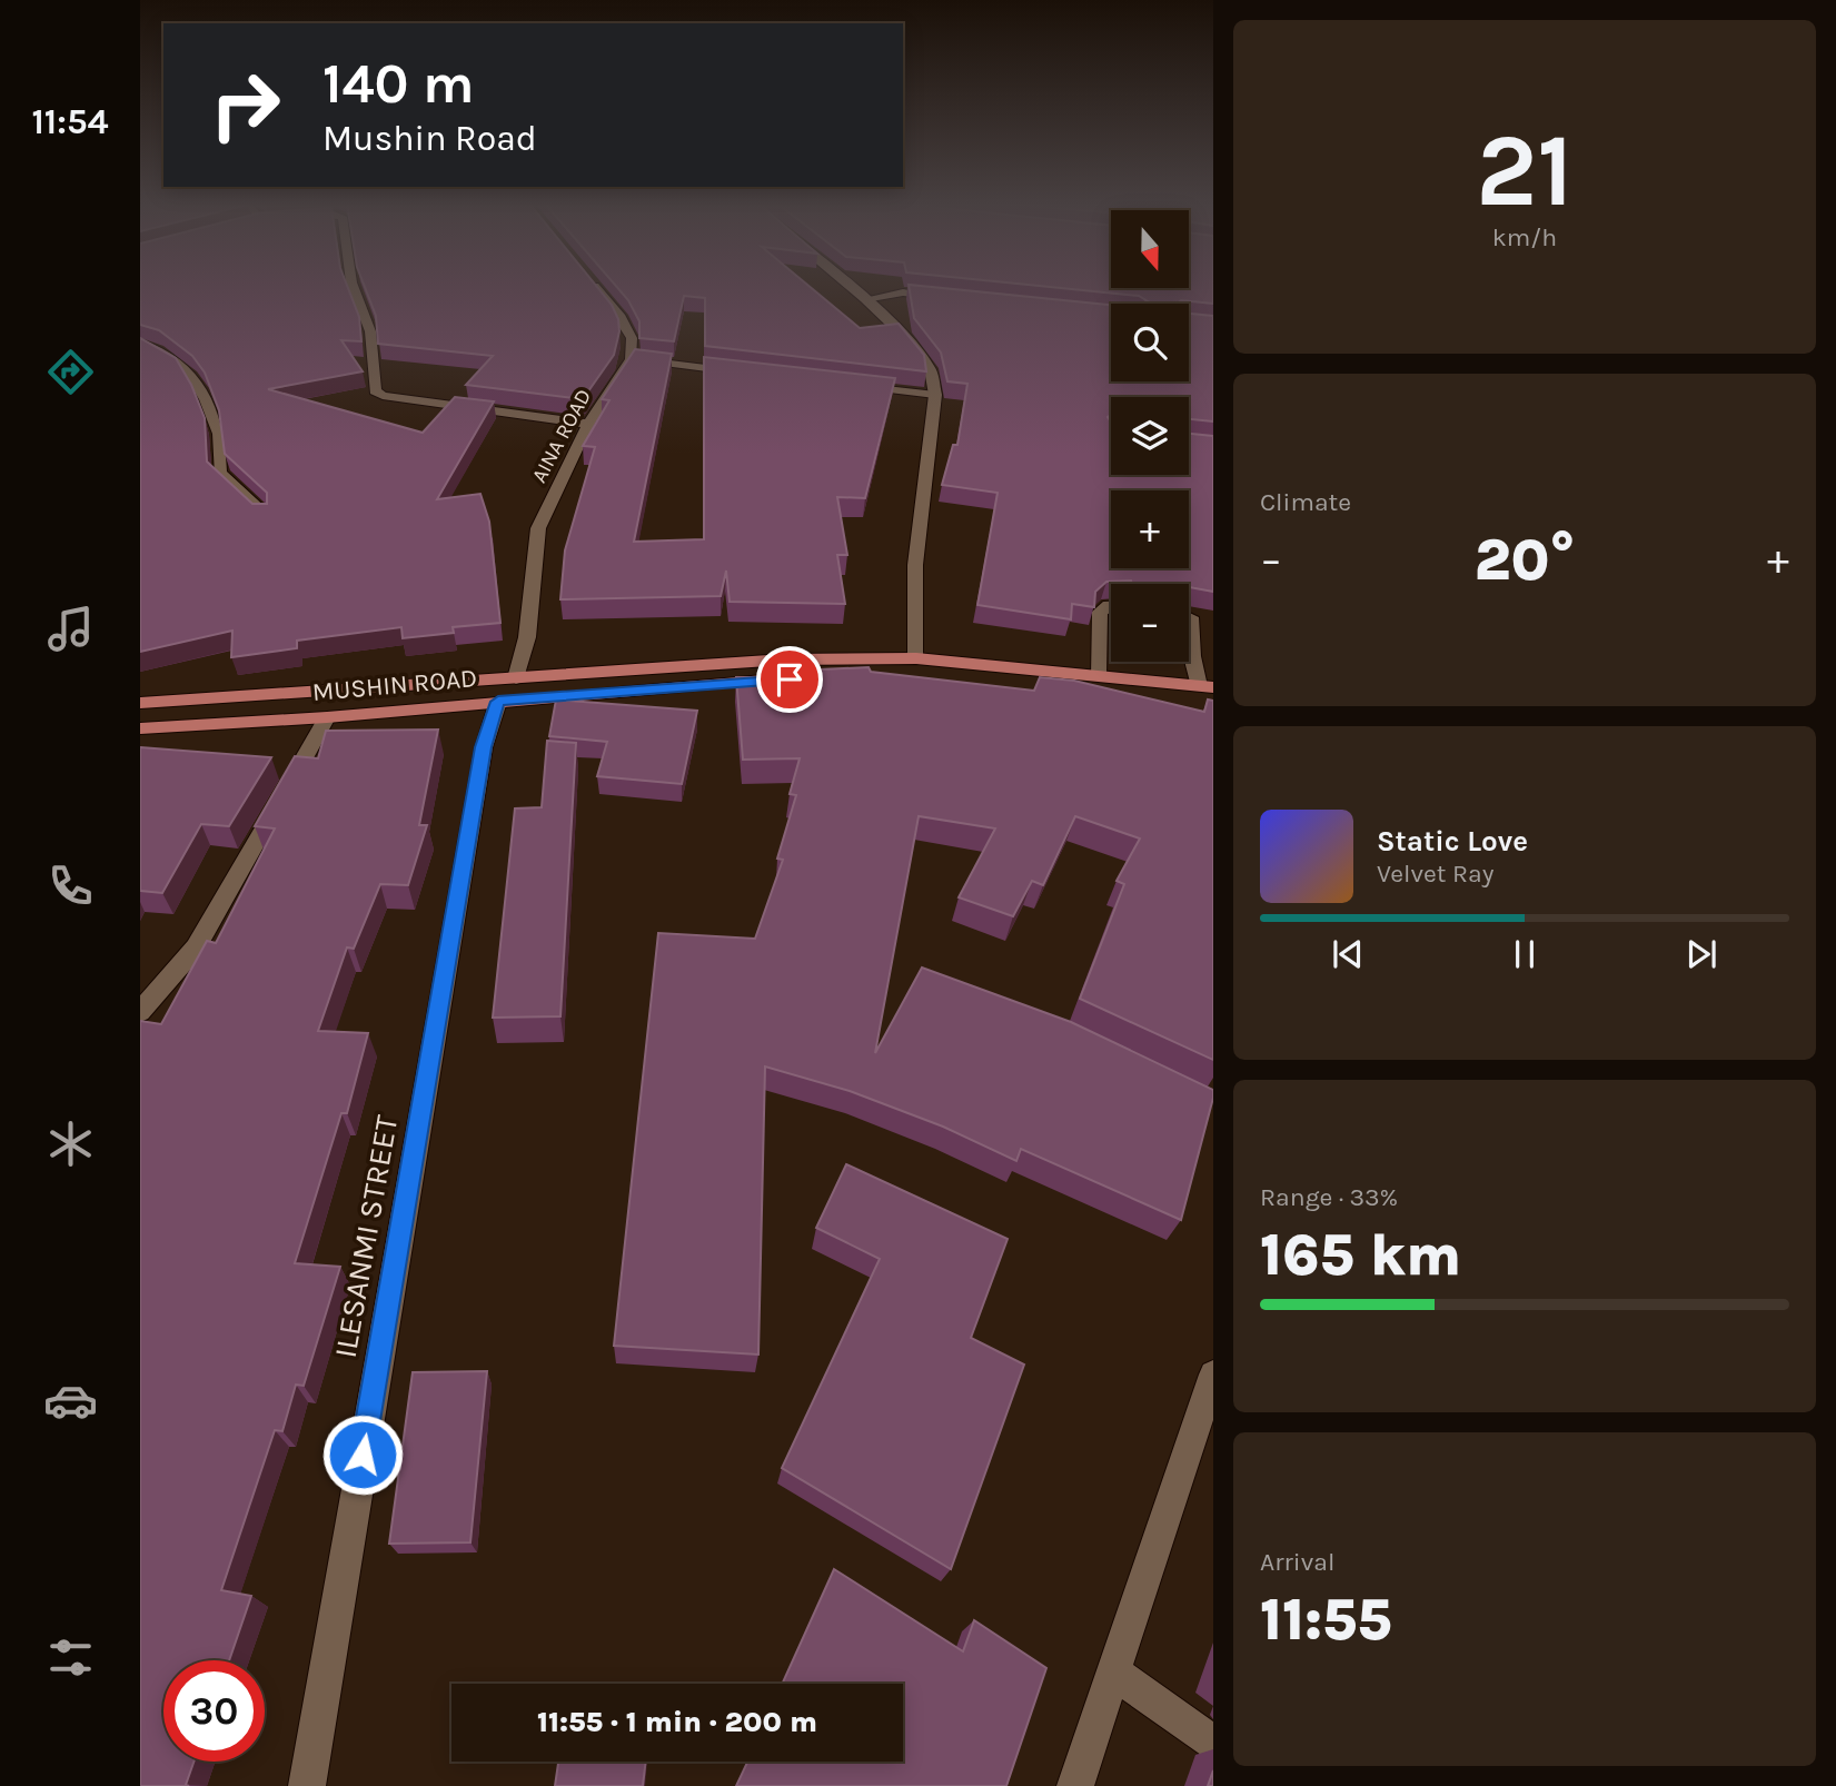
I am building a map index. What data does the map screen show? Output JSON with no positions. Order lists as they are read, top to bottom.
{
  "streets": {
    "main road": ["MUSHIN ROAD"],
    "street": ["AINA ROAD", "ILESANMI STREET"]
  },
  "crossings": [
    ["AINA ROAD", "MUSHIN ROAD"],
    ["MUSHIN ROAD", "ILESANMI STREET"]
  ],
  "north": "bottom",
  "page": {
    "tabs": "11:54",
    "tile": [
      ["21", "km/h"],
      "Climate",
      ["Range · 33%", "165 km"],
      ["Arrival", "11:55"]
    ],
    "turn": ["140 m", "Mushin Road"],
    "map_buttons": ["+", "−"],
    "heat": ["−", "20°", "+"],
    "song": ["Static Love", "Velvet Ray"],
    "limit": "30",
    "trip": "11:55 · 1 min · 200 m"
  }
}
